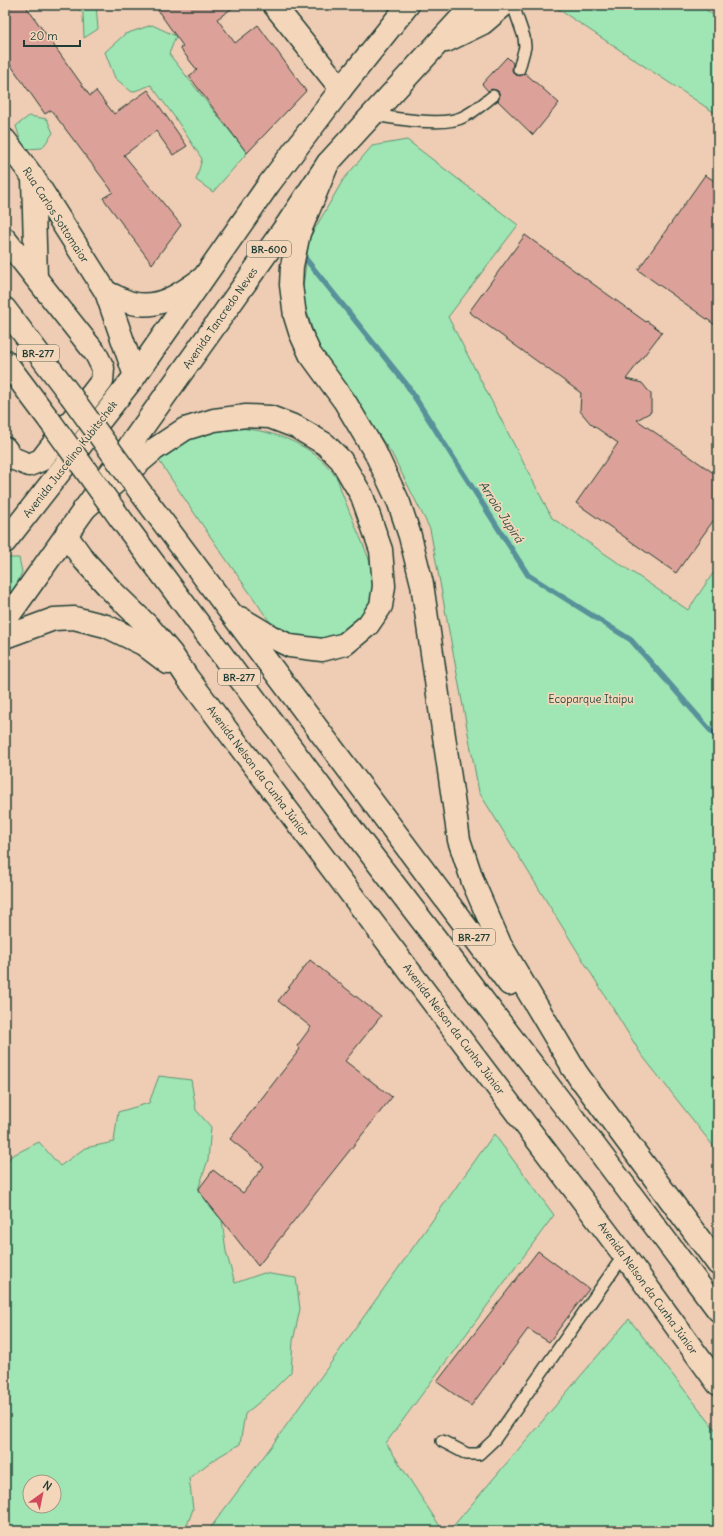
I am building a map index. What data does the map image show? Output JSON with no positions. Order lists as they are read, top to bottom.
{
  "streets": {
    "main road": [
      "Rua Carlos Sottomaior",
      "BR-600",
      "Avenida Tancredo Neves",
      "BR-277",
      "Avenida Juscelino Kubitschek",
      "Avenida Nelson da Cunha Júnior"
    ]
  },
  "crossings": [
    ["Rua Carlos Sottomaior", "BR-600"],
    ["Rua Carlos Sottomaior", "Avenida Juscelino Kubitschek"],
    ["BR-600", "Avenida Juscelino Kubitschek"]
  ],
  "water": ["Arroio Jupirá"],
  "parks": ["Ecoparque Itaipu"],
  "scale_bar": "20 m",
  "north": "top right"
}
